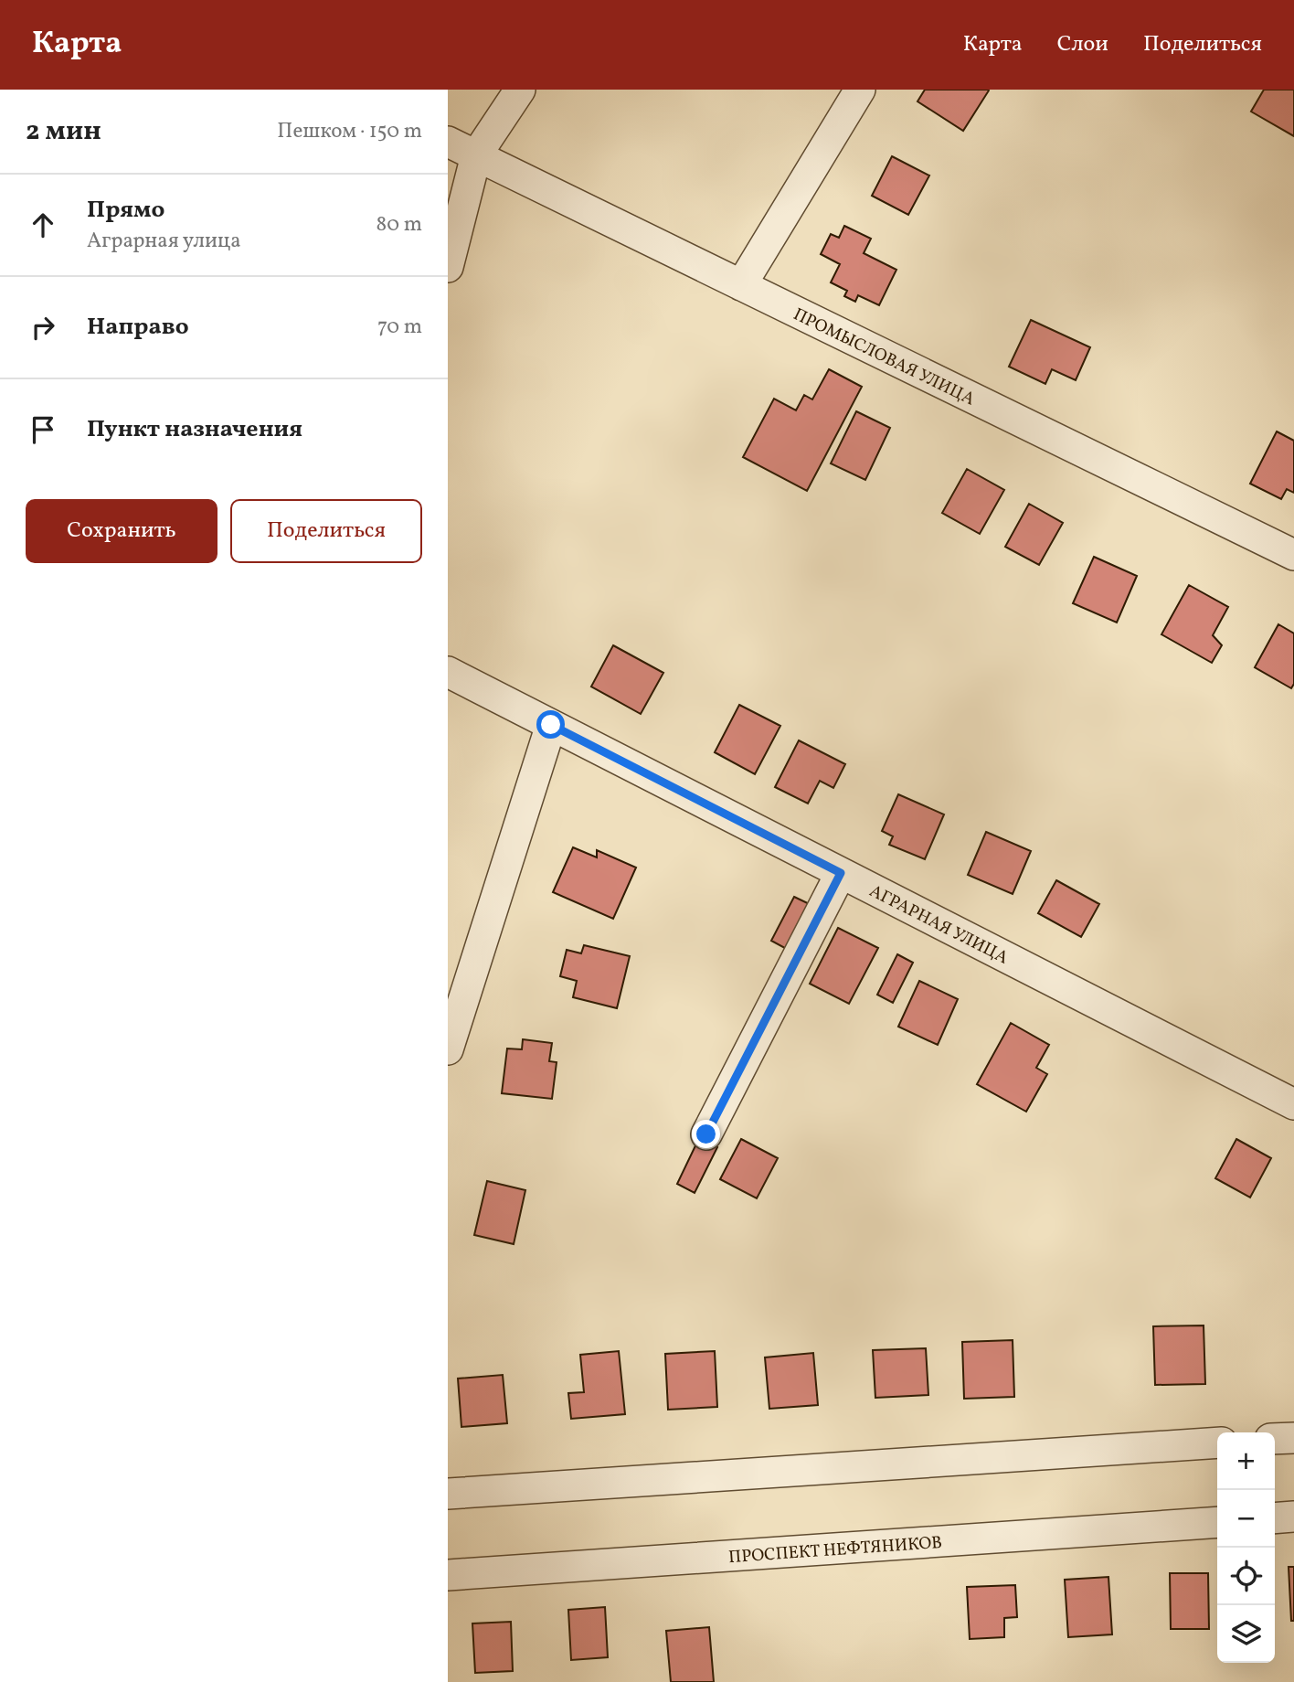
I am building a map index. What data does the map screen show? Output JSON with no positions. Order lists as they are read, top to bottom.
{
  "streets": {
    "street": ["ПРОМЫСЛОВАЯ УЛИЦА", "АГРАРНАЯ УЛИЦА", "ПРОСПЕКТ НЕФТЯНИКОВ"]
  },
  "page": {
    "header": "Карта",
    "nav": ["Карта", "Слои", "Поделиться"],
    "heading": ["2 мин", "Пешком · 150 m"],
    "list": [
      ["Прямо", "Аграрная улица", "80 m"],
      ["Направо", "70 m"],
      "Пункт назначения"
    ],
    "buttons": ["Сохранить", "Поделиться"],
    "map_buttons": ["+", "−"]
  }
}
